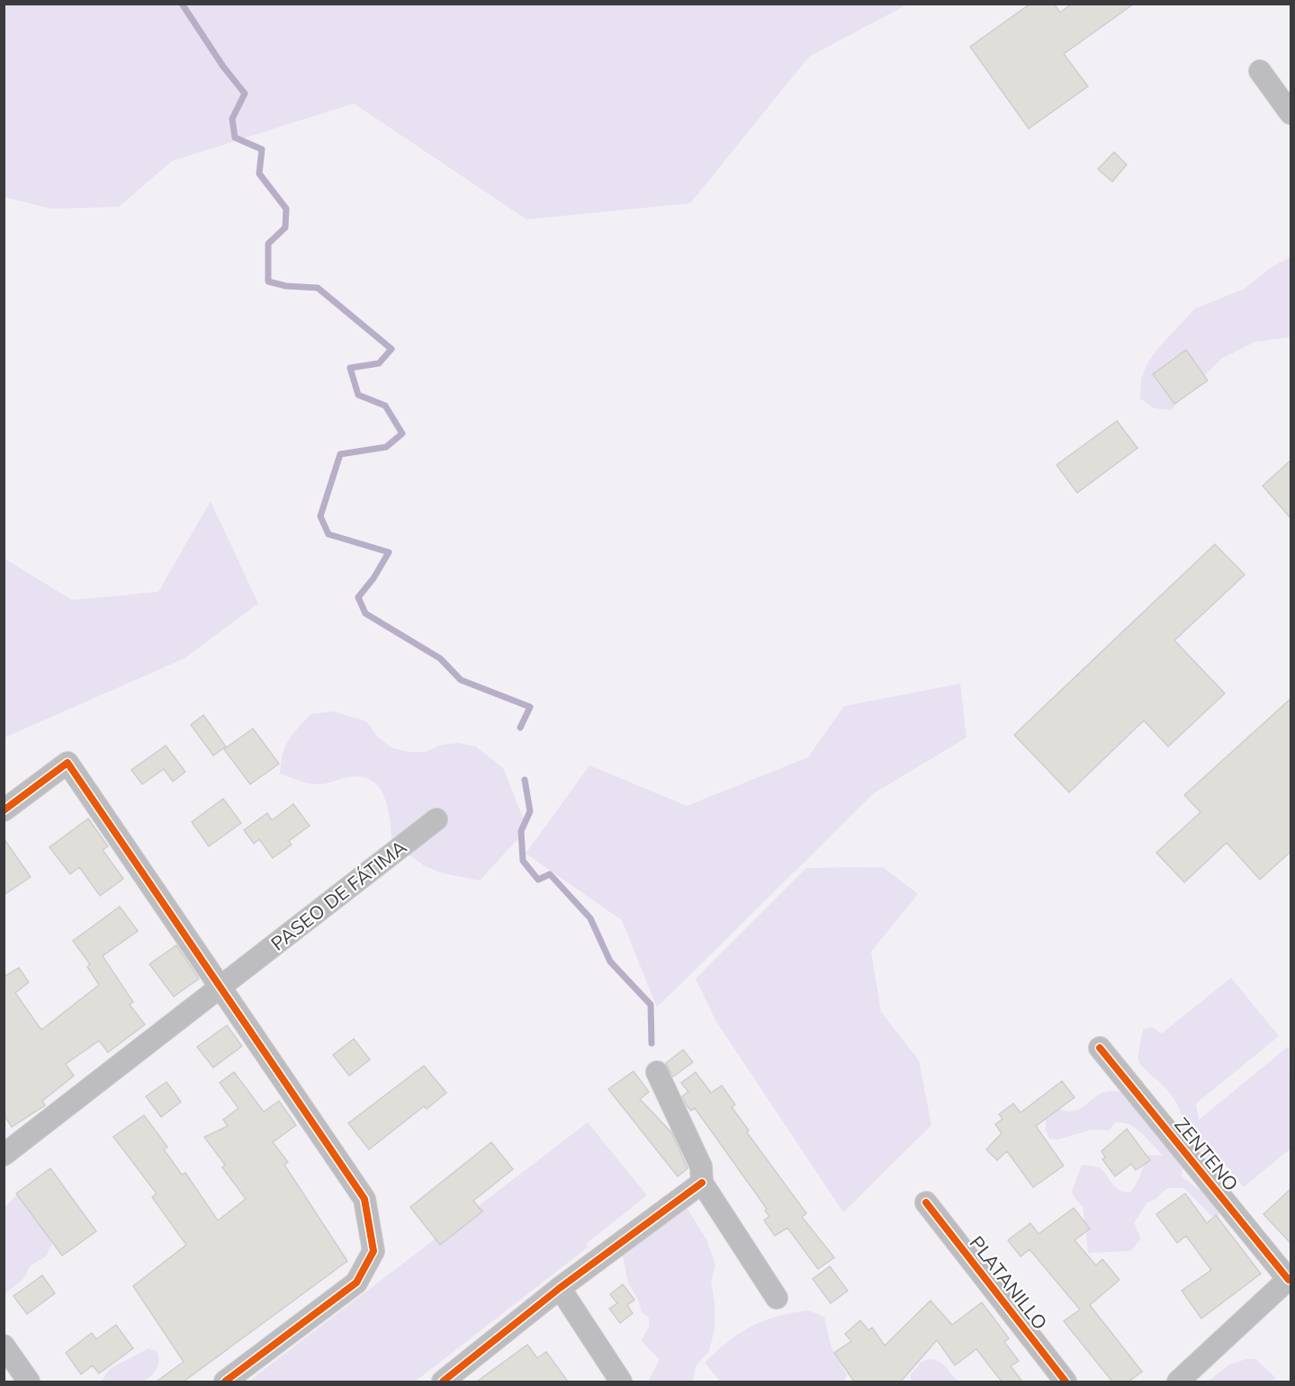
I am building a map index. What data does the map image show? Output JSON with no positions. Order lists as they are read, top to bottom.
{
  "streets": {
    "street": ["PASEO DE FÁTIMA", "ZENTENO", "PLATANILLO"]
  }
}
